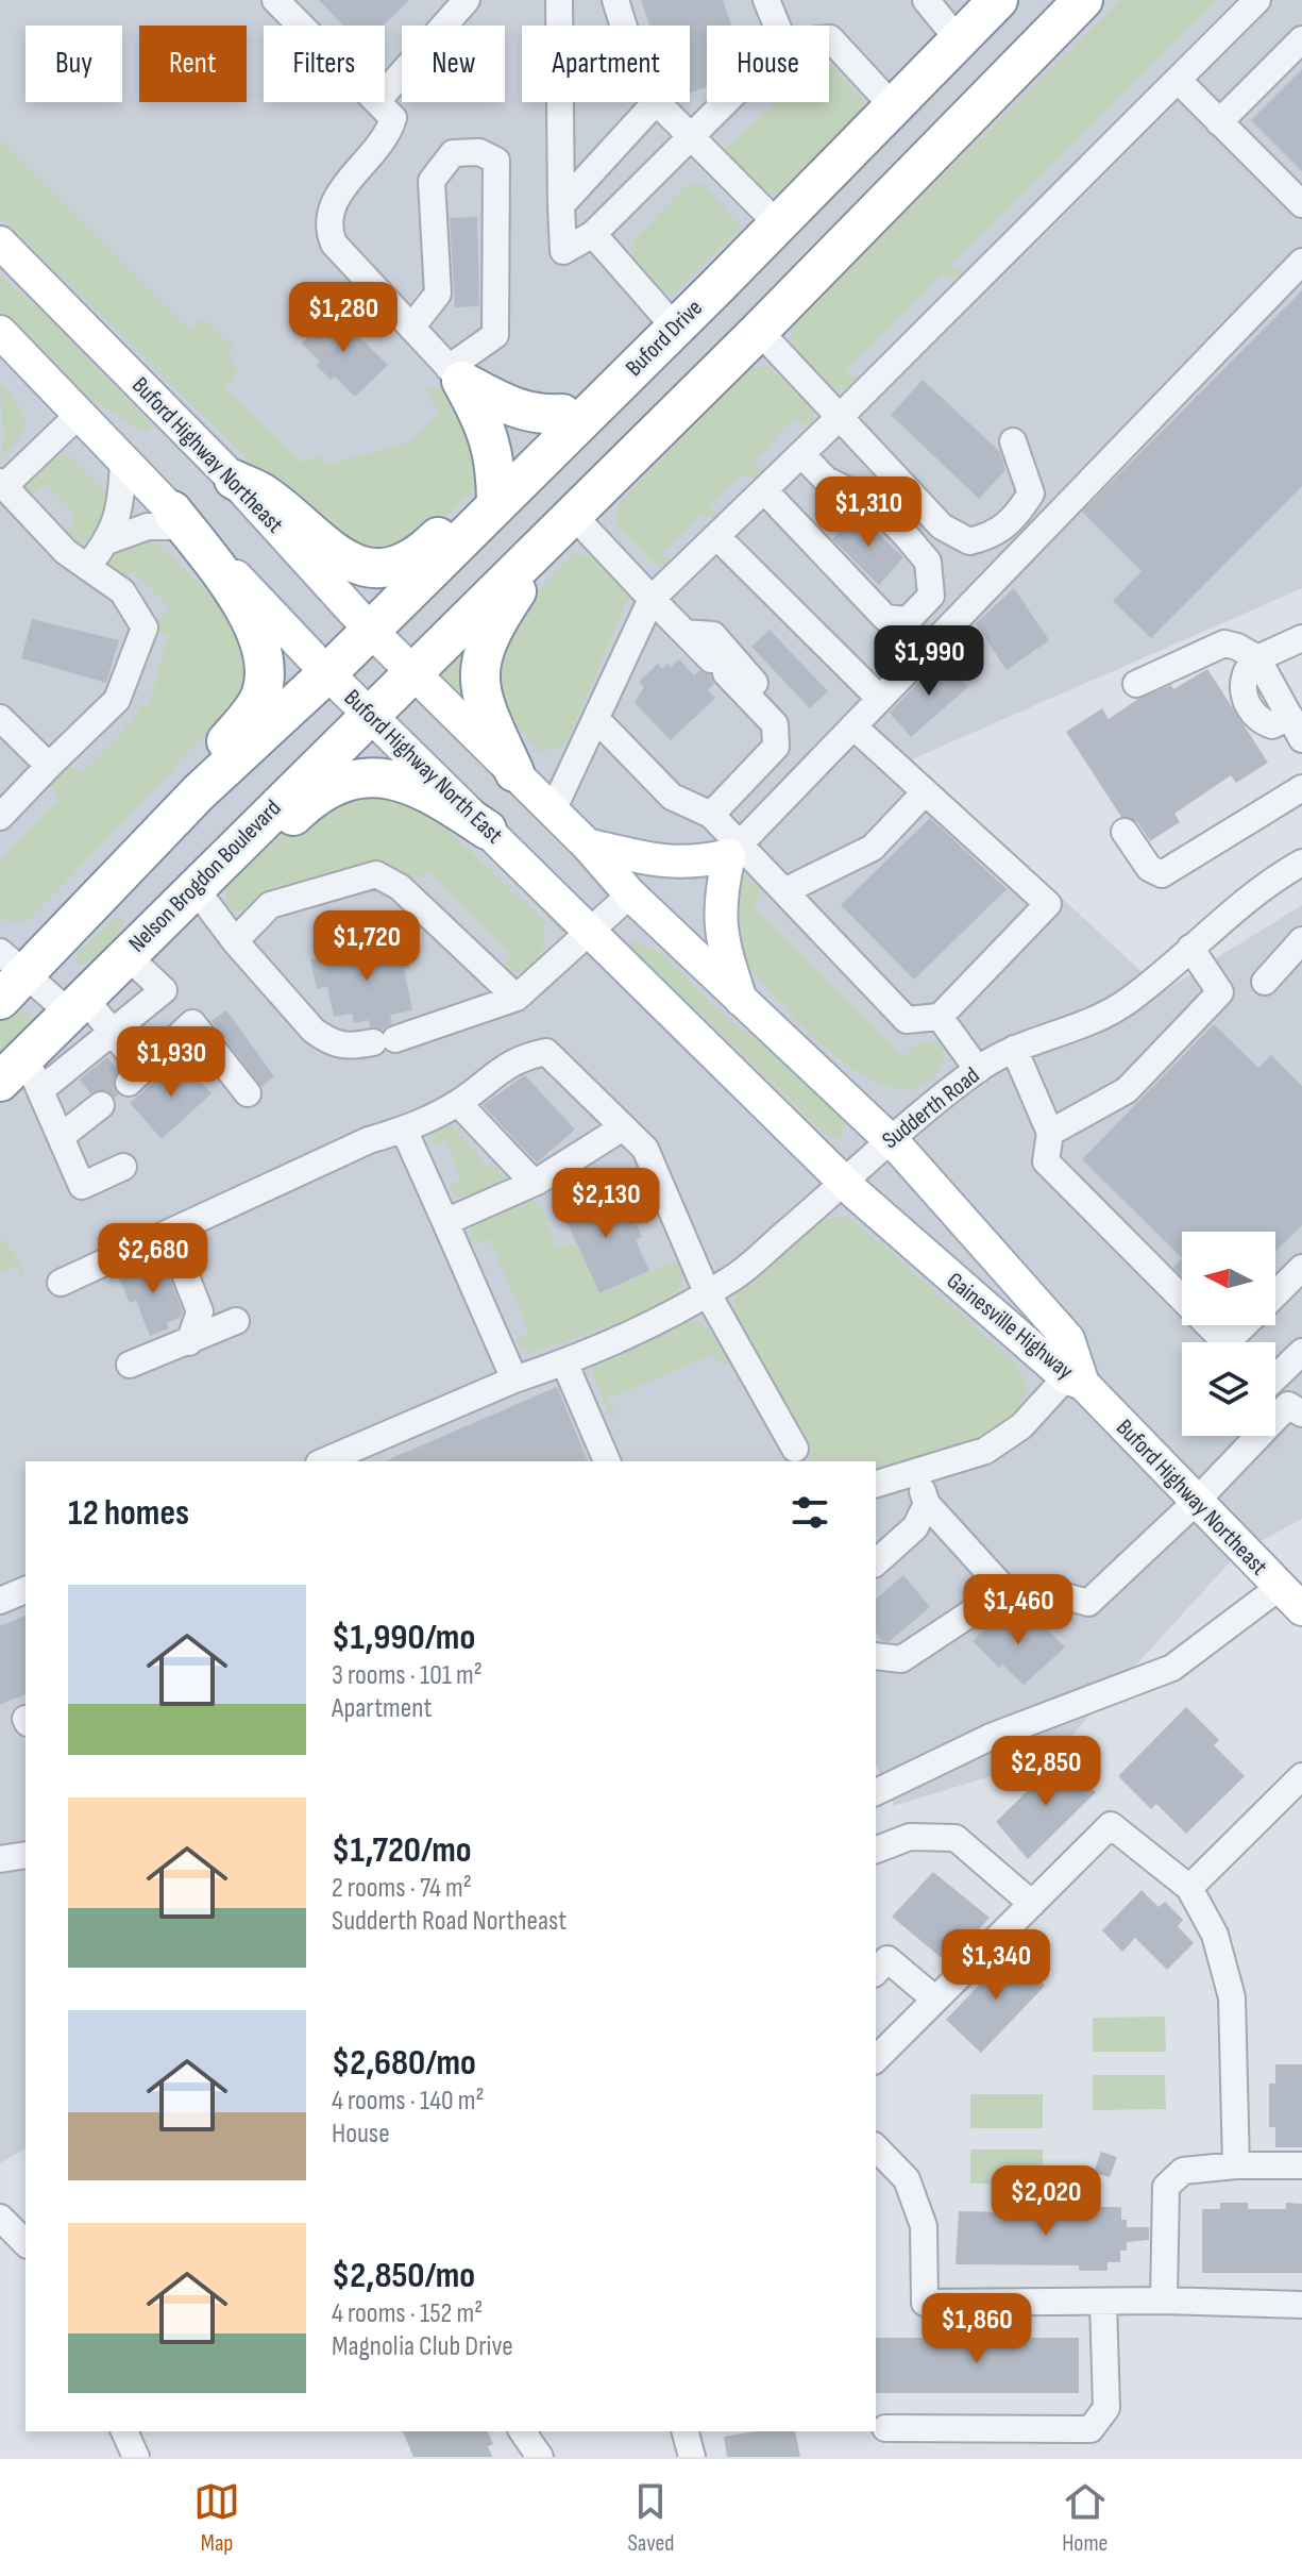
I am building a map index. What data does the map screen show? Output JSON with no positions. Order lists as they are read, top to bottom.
{
  "streets": {
    "highway": ["Buford Drive", "Nelson Brogdon Boulevard"],
    "main road": ["Buford Highway Northeast", "Buford Highway North East", "Gainesville Highway"],
    "street": ["Sudderth Road"]
  },
  "crossings": [
    ["Buford Drive", "Buford Highway Northeast"],
    ["Buford Drive", "Buford Highway North East"],
    ["Buford Highway Northeast", "Nelson Brogdon Boulevard"],
    ["Buford Highway Northeast", "Gainesville Highway"],
    ["Buford Highway North East", "Nelson Brogdon Boulevard"],
    ["Buford Highway North East", "Sudderth Road"],
    ["Buford Highway North East", "Gainesville Highway"],
    ["Sudderth Road", "Gainesville Highway"]
  ],
  "north": "left",
  "page": {
    "chip": [
      "Buy",
      "Rent",
      "Filters",
      "New",
      "Apartment",
      "House"
    ],
    "price": [
      "$1,280",
      "$1,310",
      "$1,990",
      "$1,720",
      "$1,930",
      "$2,130",
      "$2,680",
      "$1,460",
      "$2,850",
      "$1,340",
      "$2,020",
      "$1,860"
    ],
    "heading": "12 homes",
    "list": [
      {
        "name": "$1,990/mo",
        "note": "3 rooms · 101 m² · Apartment"
      },
      {
        "name": "$1,720/mo",
        "note": "2 rooms · 74 m² · Sudderth Road Northeast"
      },
      {
        "name": "$2,680/mo",
        "note": "4 rooms · 140 m² · House"
      },
      {
        "name": "$2,850/mo",
        "note": "4 rooms · 152 m² · Magnolia Club Drive"
      }
    ],
    "tabs": ["Map", "Saved", "Home"]
  }
}
